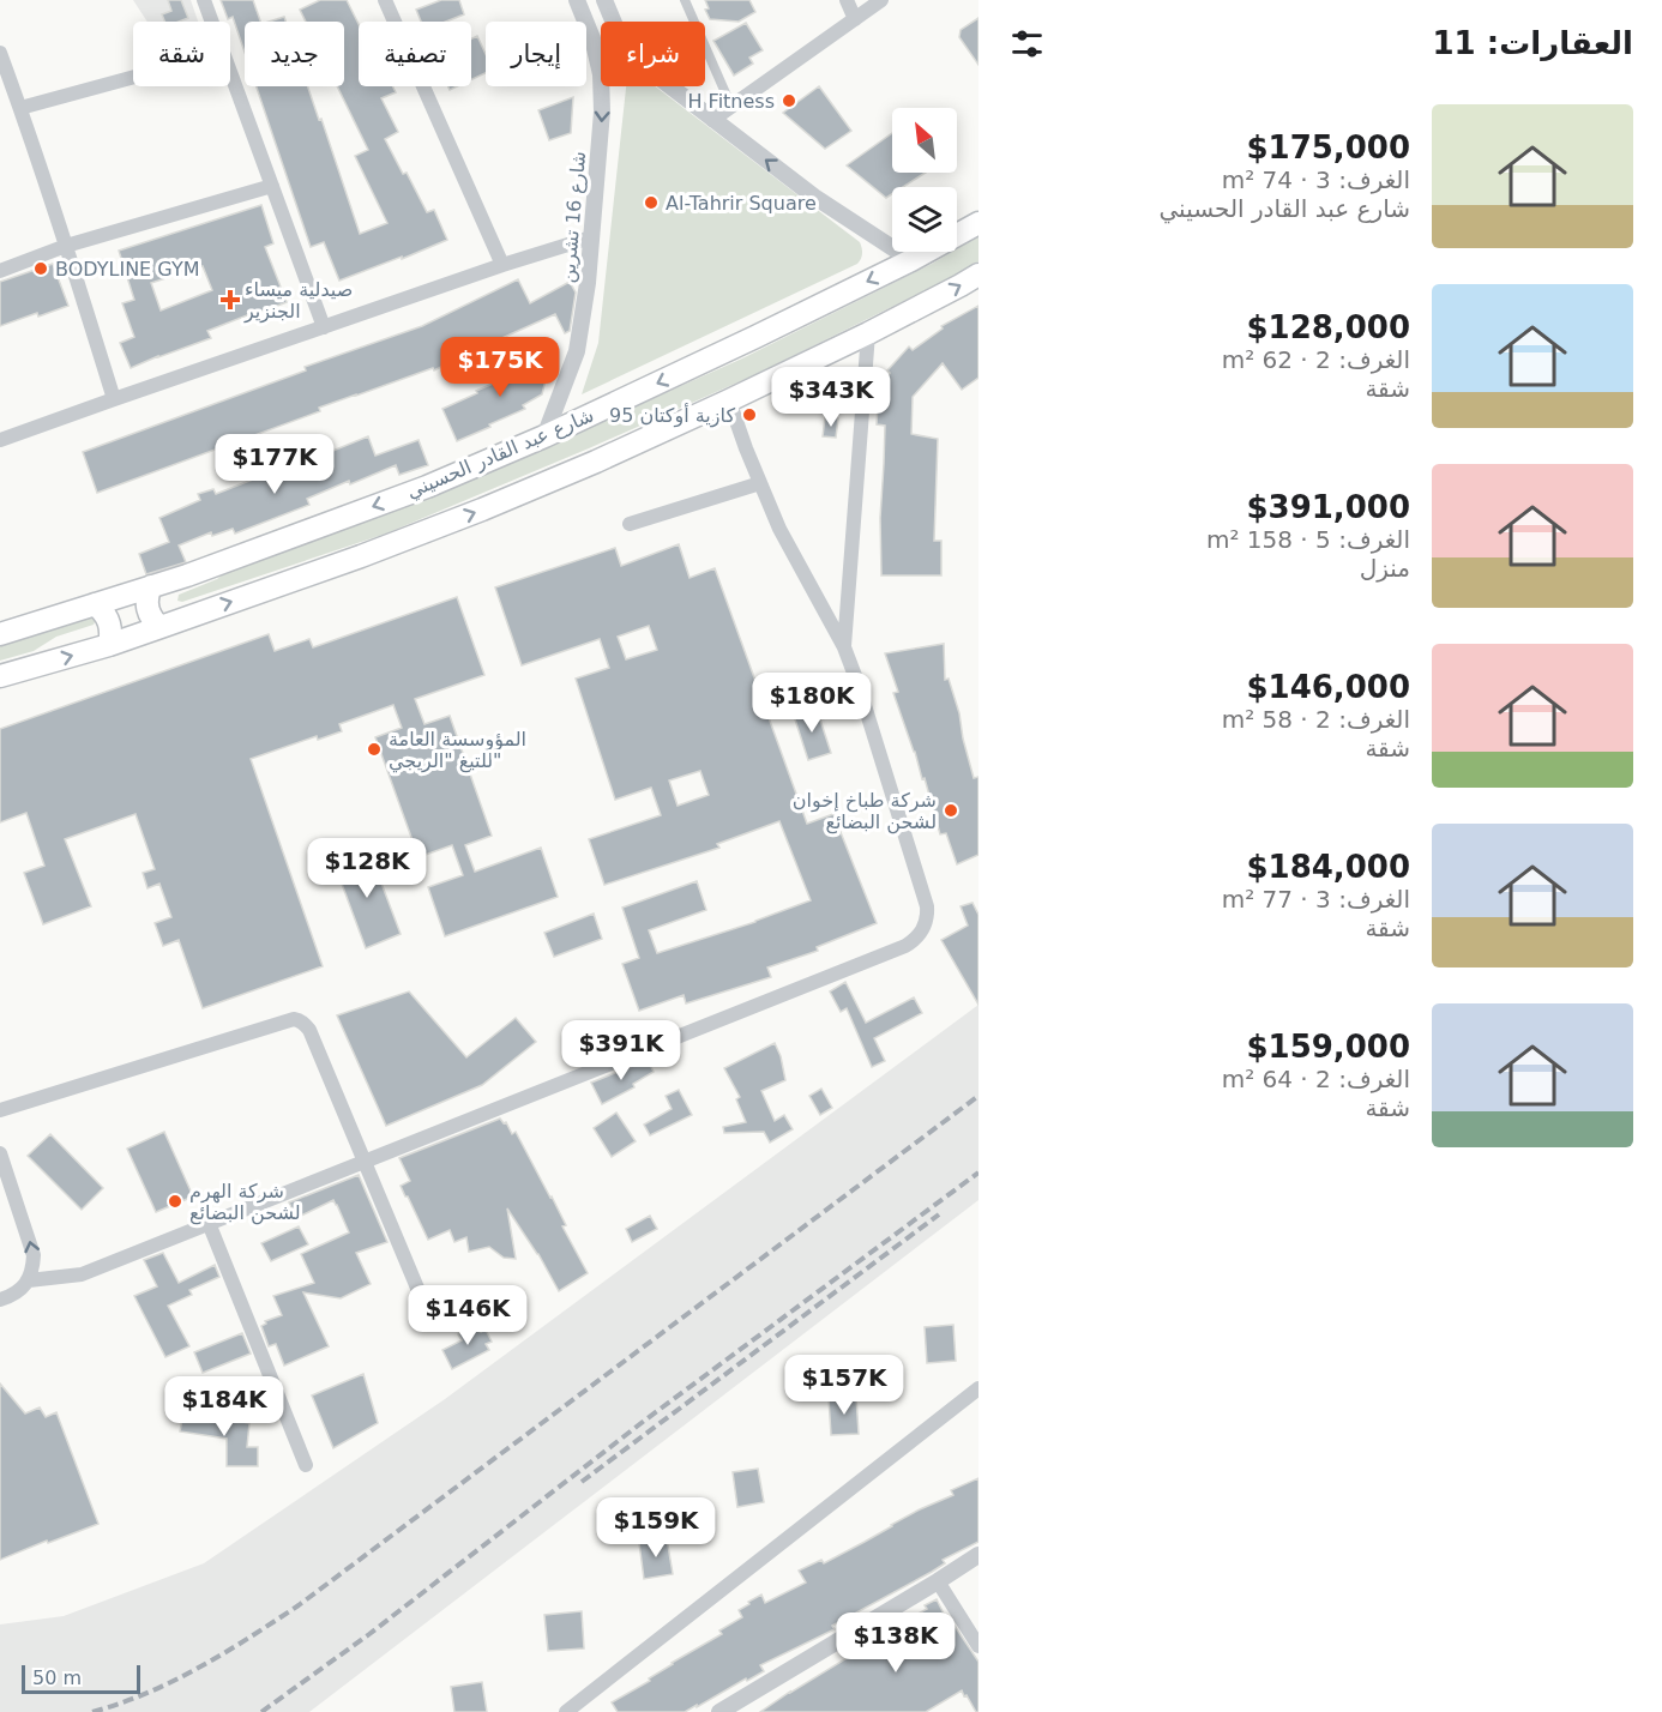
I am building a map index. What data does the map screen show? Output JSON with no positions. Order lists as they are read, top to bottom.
{
  "streets": {
    "main road": ["شارع عبد القادر الحسيني"],
    "street": ["شارع 16 تشرين"]
  },
  "crossings": [
    ["شارع 16 تشرين", "شارع عبد القادر الحسيني"]
  ],
  "places": {
    "other": [
      "H Fitness",
      "Al-Tahrir Square",
      "BODYLINE GYM",
      "كازية أوكتان 95",
      "المؤوسسة العامة للتيغ \"الريجي\"",
      "شركة طباخ إخوان لشحن البضائع",
      "شركة الهرم لشحن البضائع"
    ],
    "health": ["صيدلية ميساء الجنزير"]
  },
  "scale_bar": "50 m",
  "north": "top left",
  "page": {
    "heading": "العقارات: 11",
    "chip": [
      "شراء",
      "إيجار",
      "تصفية",
      "جديد",
      "شقة"
    ],
    "list": [
      {
        "name": "$175,000",
        "note": "الغرف: 3 · 74 m² · شارع عبد القادر الحسيني"
      },
      {
        "name": "$128,000",
        "note": "الغرف: 2 · 62 m² · شقة"
      },
      {
        "name": "$391,000",
        "note": "الغرف: 5 · 158 m² · منزل"
      },
      {
        "name": "$146,000",
        "note": "الغرف: 2 · 58 m² · شقة"
      },
      {
        "name": "$184,000",
        "note": "الغرف: 3 · 77 m² · شقة"
      },
      {
        "name": "$159,000",
        "note": "الغرف: 2 · 64 m² · شقة"
      }
    ],
    "price": [
      "$175K",
      "$343K",
      "$177K",
      "$180K",
      "$128K",
      "$391K",
      "$146K",
      "$157K",
      "$184K",
      "$159K",
      "$138K"
    ],
    "scale": "50 m"
  }
}
